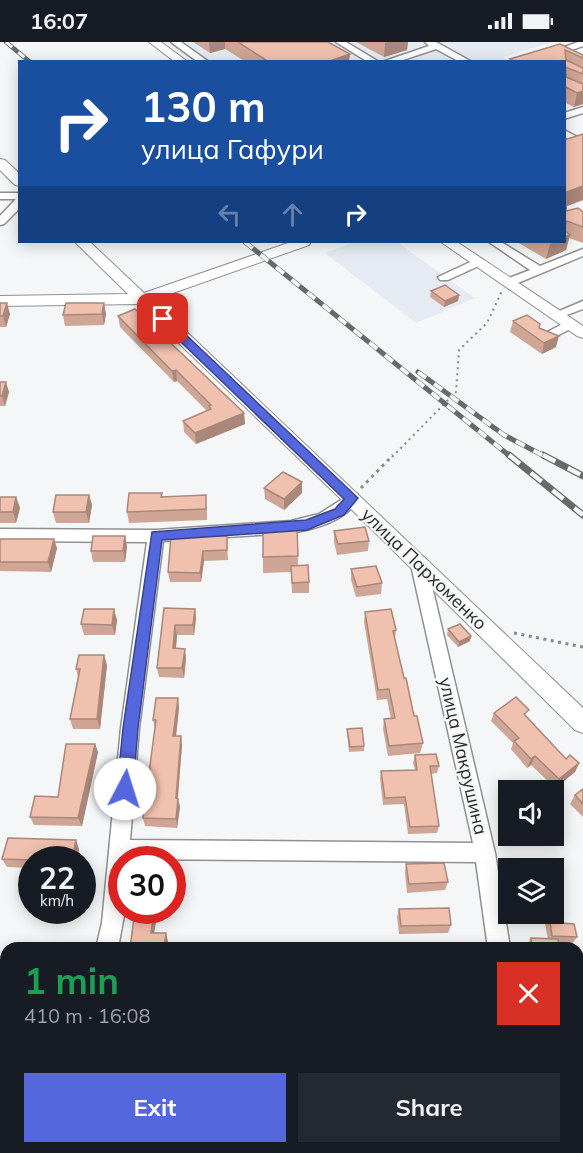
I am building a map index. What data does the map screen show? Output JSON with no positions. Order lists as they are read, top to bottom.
{
  "streets": {
    "main road": ["улица Пархоменко"],
    "street": ["улица Макрушина"]
  },
  "crossings": [
    ["улица Пархоменко", "улица Макрушина"]
  ],
  "page": {
    "status": "16:07",
    "turn": ["130 m", "улица Гафури"],
    "speed": "22 km/h",
    "limit": "30",
    "heading": ["1 min", "410 m · 16:08"],
    "buttons": ["Exit", "Share"]
  }
}
